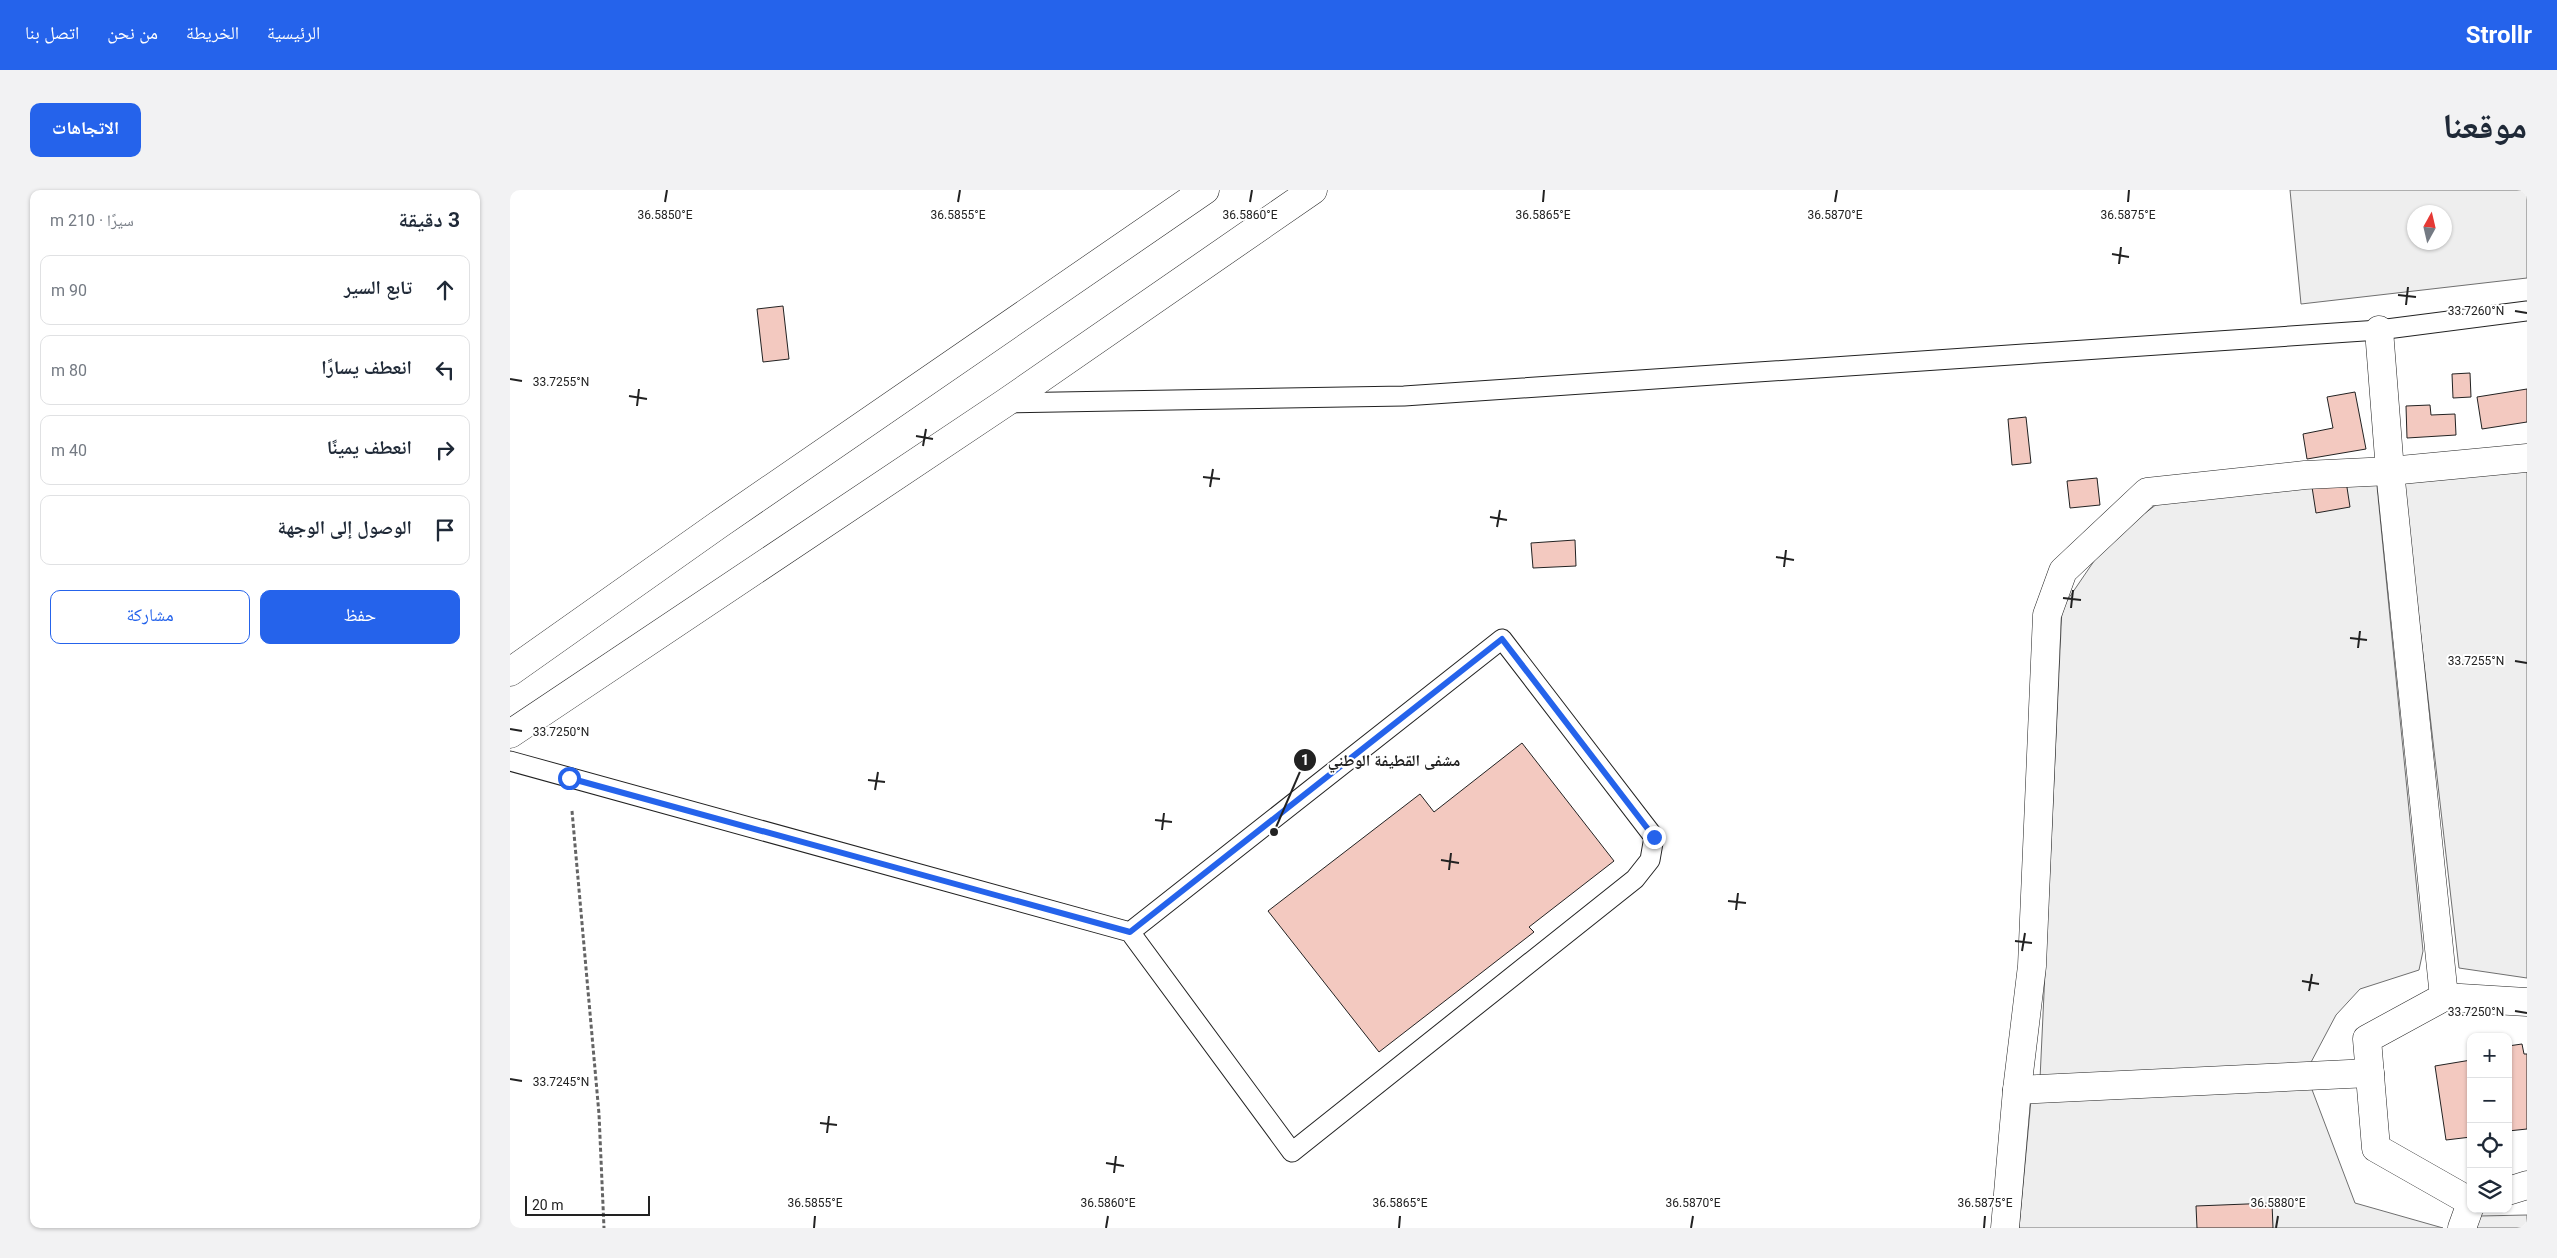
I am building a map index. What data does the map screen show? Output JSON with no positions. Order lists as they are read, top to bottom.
{
  "places": ["مشفى القطيفة الوطني"],
  "scale_bar": "20 m",
  "north": "top",
  "page": {
    "header": "Strollr",
    "nav": [
      "الرئيسية",
      "الخريطة",
      "من نحن",
      "اتصل بنا"
    ],
    "title": "موقعنا",
    "buttons": [
      "الاتجاهات",
      ["حفظ", "مشاركة"]
    ],
    "heading": ["3 دقيقة", "سيرًا · 210 m"],
    "list": [
      ["تابع السير", "90 m"],
      ["انعطف يسارًا", "80 m"],
      ["انعطف يمينًا", "40 m"],
      "الوصول إلى الوجهة"
    ],
    "map_buttons": ["+", "−"],
    "scale": "20 m"
  },
  "coordinates": [
    "36.5850°E",
    "36.5855°E",
    "36.5860°E",
    "36.5865°E",
    "36.5870°E",
    "36.5875°E",
    "33.7260°N",
    "33.7255°N",
    "33.7250°N",
    "33.7245°N",
    "36.5880°E"
  ]
}
